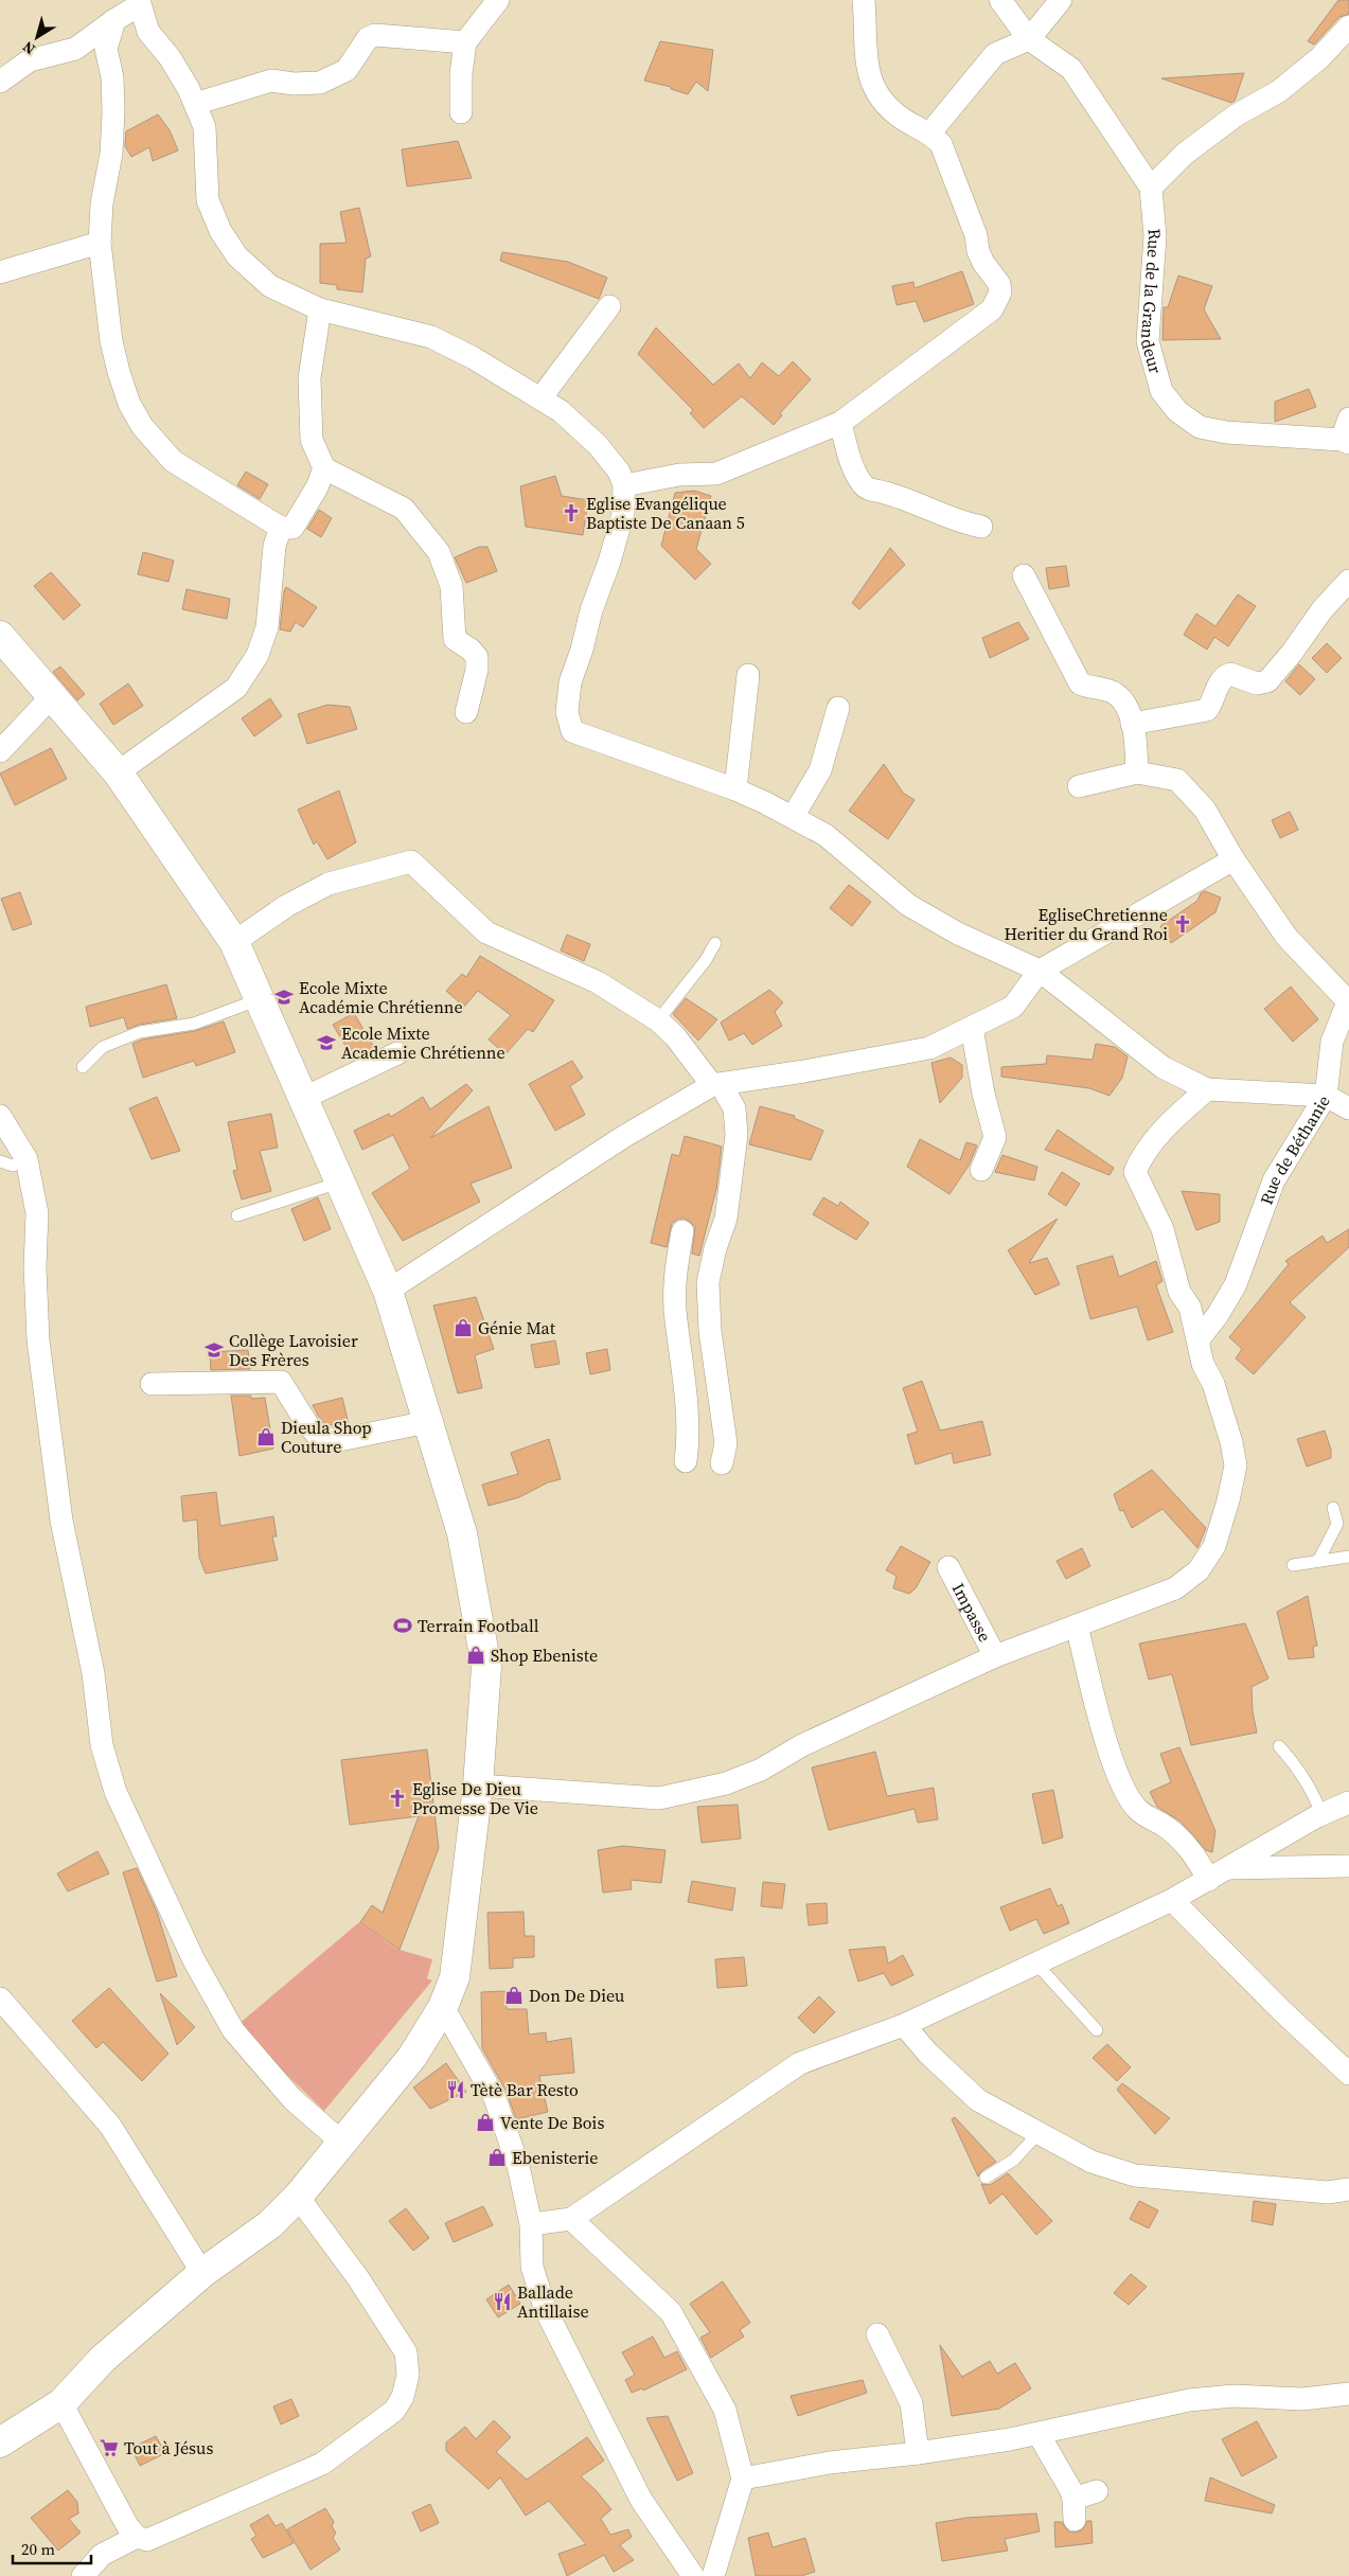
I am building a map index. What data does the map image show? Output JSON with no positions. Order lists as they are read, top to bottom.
{
  "streets": {
    "street": ["Rue de la Grandeur", "Rue de Béthanie", "Impasse"]
  },
  "places": {
    "church": ["Eglise Evangélique Baptiste De Canaan 5", "EgliseChretienne Heritier du Grand Roi", "Eglise De Dieu Promesse De Vie"],
    "school or university": ["Ecole Mixte Académie Chrétienne", "Ecole Mixte Academie Chrétienne", "Collège Lavoisier Des Frères"],
    "shop": [
      "Génie Mat",
      "Dieula Shop Couture",
      "Shop Ebeniste",
      "Don De Dieu",
      "Vente De Bois",
      "Ebenisterie"
    ],
    "sports": ["Terrain Football"],
    "restaurant": ["Tètè Bar Resto", "Ballade Antillaise"],
    "supermarket": ["Tout à Jésus"]
  },
  "scale_bar": "20 m",
  "north": "bottom left"
}
